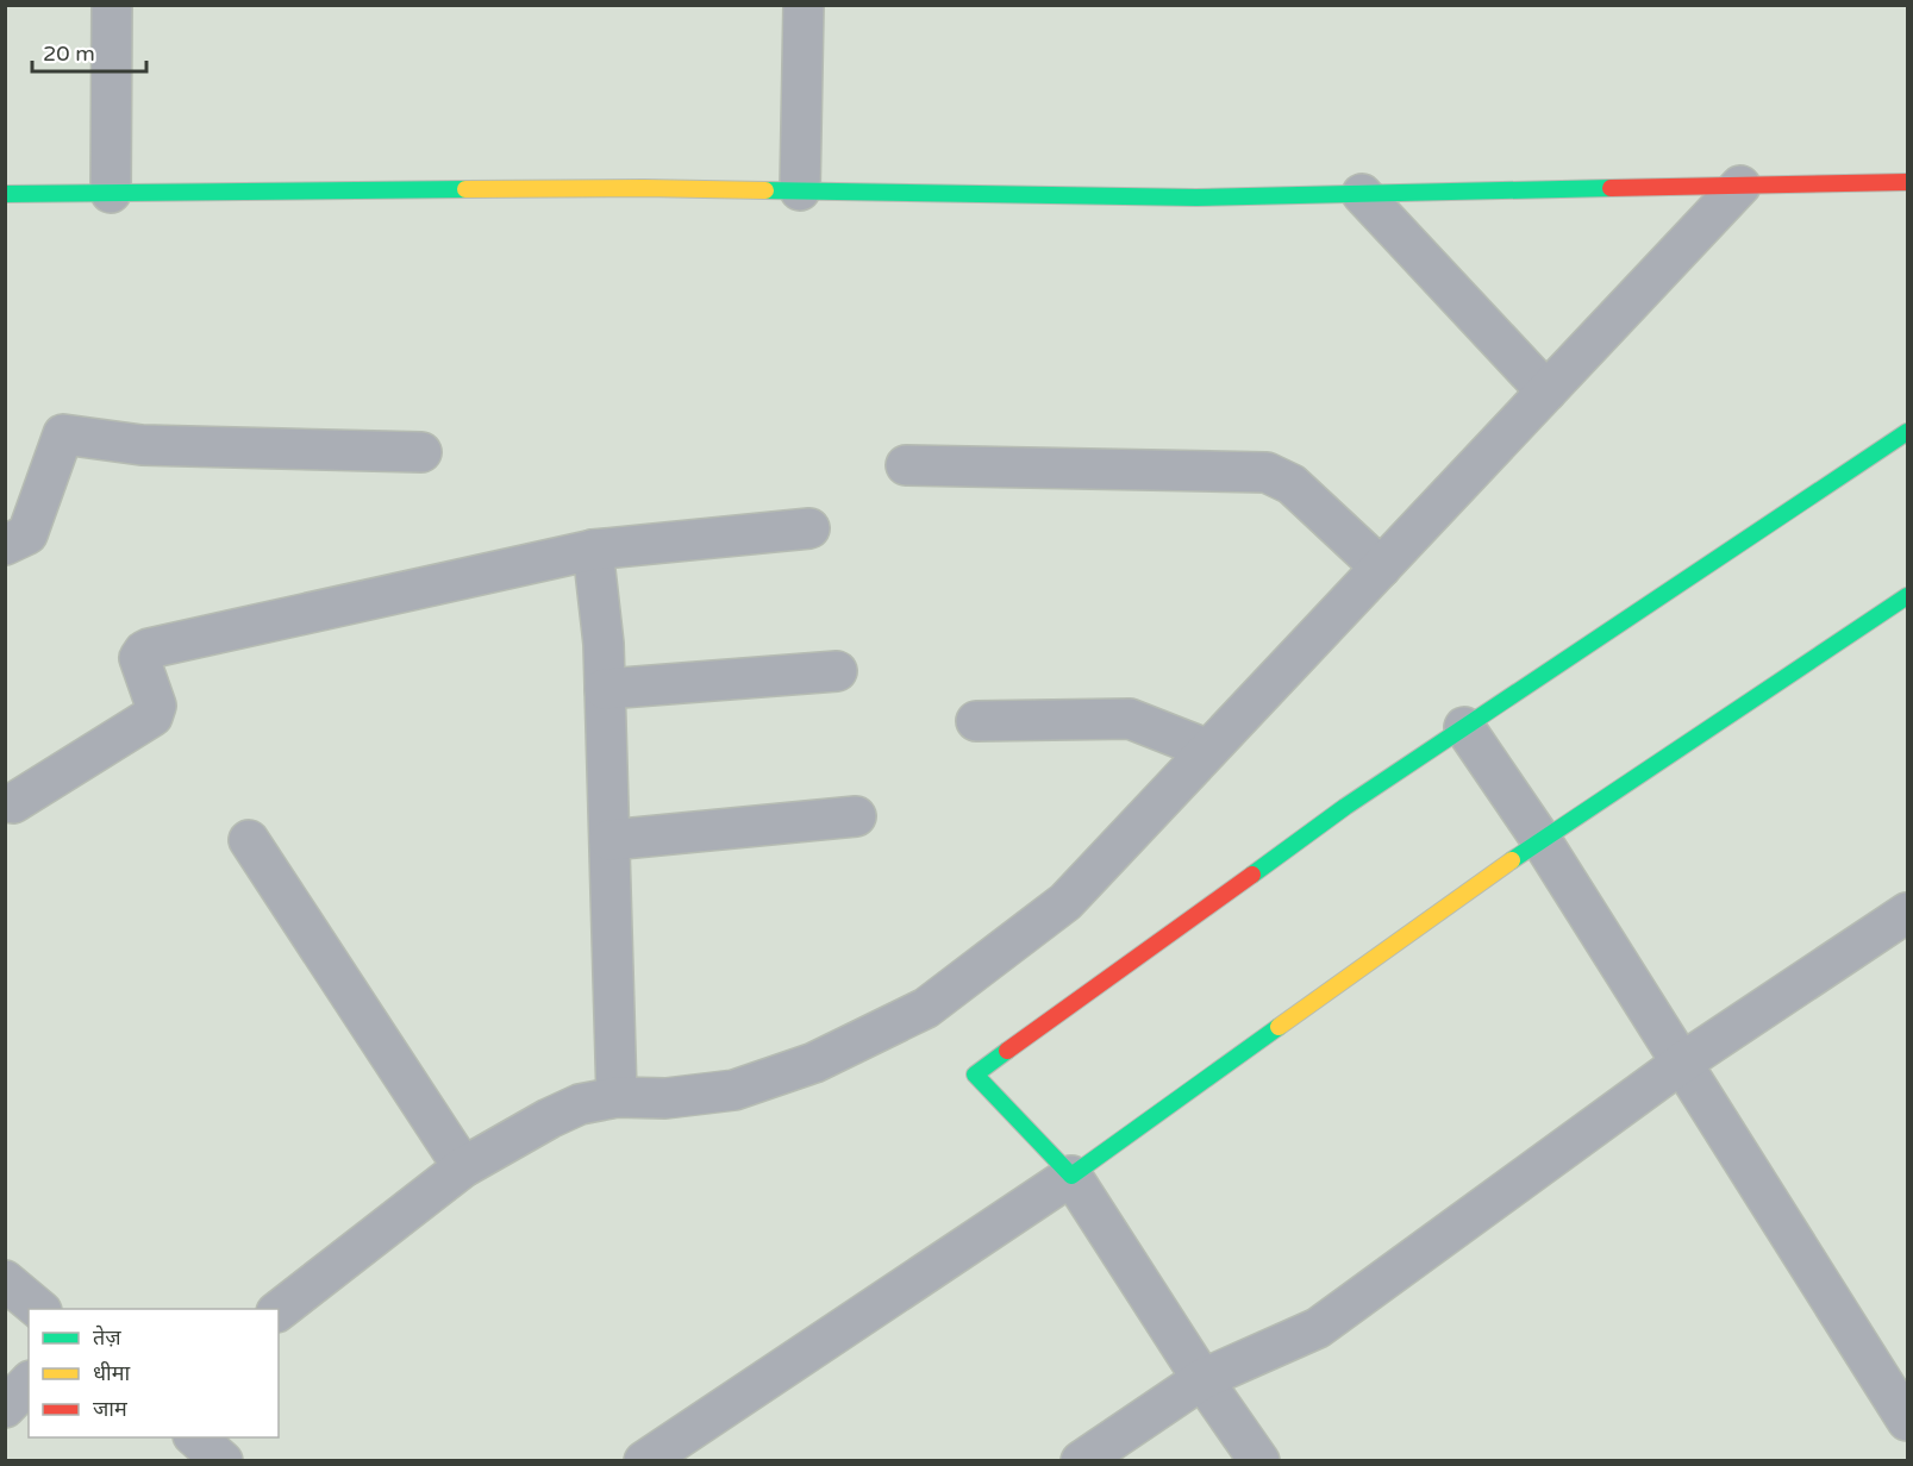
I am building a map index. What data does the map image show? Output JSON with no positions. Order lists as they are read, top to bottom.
{
  "legend": ["तेज़", "धीमा", "जाम"],
  "scale_bar": "20 m"
}
